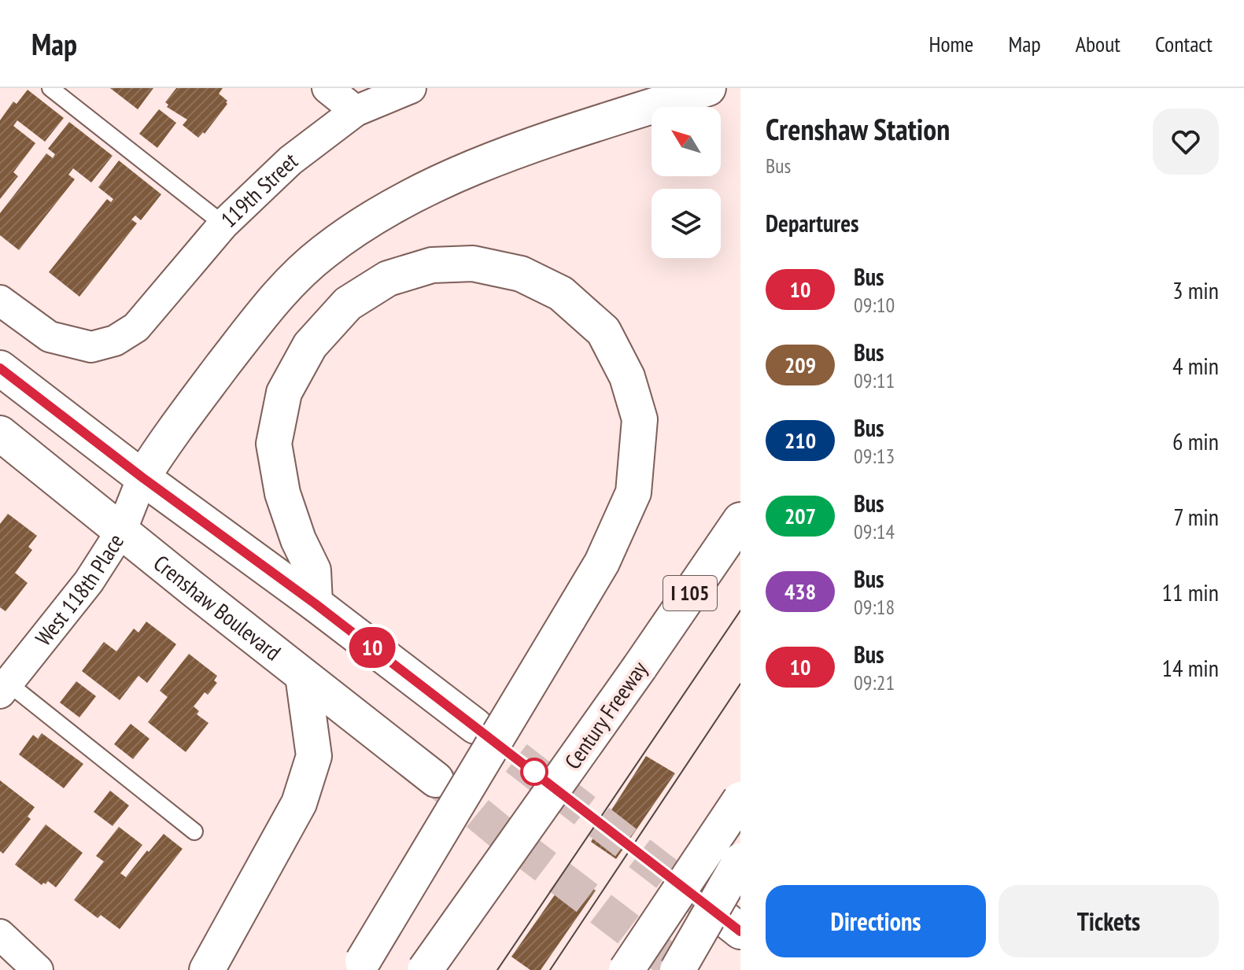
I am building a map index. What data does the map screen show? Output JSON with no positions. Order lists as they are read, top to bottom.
{
  "streets": {
    "main road": ["I 105", "Crenshaw Boulevard", "Century Freeway"],
    "street": ["119th Street", "West 118th Place"]
  },
  "crossings": [
    ["West 118th Place", "Crenshaw Boulevard"]
  ],
  "lines": ["bus line 10"],
  "north": "top left",
  "page": {
    "header": "Map",
    "nav": [
      "Home",
      "Map",
      "About",
      "Contact"
    ],
    "on_map": "10",
    "heading": [
      ["Crenshaw Station", "Bus"],
      "Departures"
    ],
    "list": [
      {
        "mark": "10",
        "name": "Bus",
        "note": "09:10",
        "value": "3 min"
      },
      {
        "mark": "209",
        "name": "Bus",
        "note": "09:11",
        "value": "4 min"
      },
      {
        "mark": "210",
        "name": "Bus",
        "note": "09:13",
        "value": "6 min"
      },
      {
        "mark": "207",
        "name": "Bus",
        "note": "09:14",
        "value": "7 min"
      },
      {
        "mark": "438",
        "name": "Bus",
        "note": "09:18",
        "value": "11 min"
      },
      {
        "mark": "10",
        "name": "Bus",
        "note": "09:21",
        "value": "14 min"
      }
    ],
    "buttons": ["Directions", "Tickets"]
  }
}
